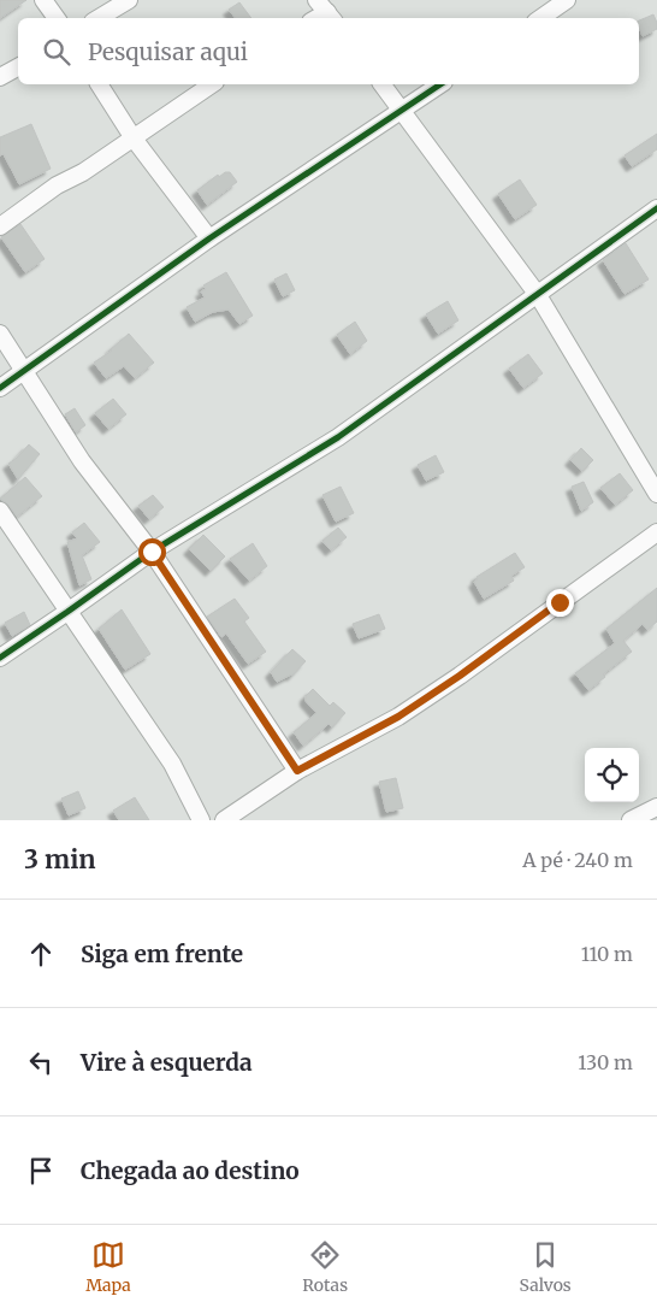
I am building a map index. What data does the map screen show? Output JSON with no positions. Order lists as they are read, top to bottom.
{
  "page": {
    "search": "Pesquisar aqui",
    "heading": ["3 min", "A pé · 240 m"],
    "list": [
      ["Siga em frente", "110 m"],
      ["Vire à esquerda", "130 m"],
      "Chegada ao destino"
    ],
    "nav": ["Mapa", "Rotas", "Salvos"]
  }
}
